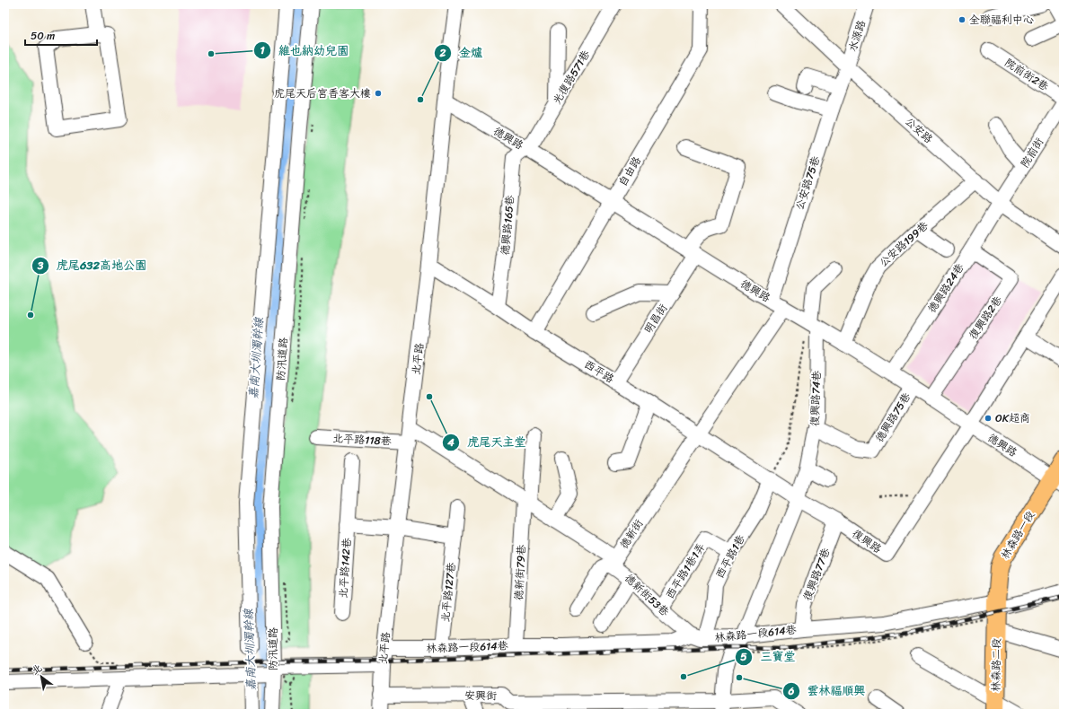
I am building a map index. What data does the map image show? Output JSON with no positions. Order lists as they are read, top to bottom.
{
  "streets": {
    "main road": ["林森路一段", "林森路二段"],
    "street": [
      "水源路",
      "院前街2巷",
      "光復路571巷",
      "公安路",
      "德興路",
      "院前街",
      "自由路",
      "公安路75巷",
      "德興路165巷",
      "公安路199巷",
      "德興路24巷",
      "復興路2巷",
      "明昌街",
      "防汛道路",
      "北平路",
      "西平路",
      "復興路74巷",
      "德興路75巷",
      "北平路118巷",
      "德新街",
      "復興路",
      "西平路1巷",
      "北平路142巷",
      "西平路1巷1弄",
      "德新街79巷",
      "復興路77巷",
      "北平路127巷",
      "德新街53巷",
      "林森路一段614巷",
      "安興街"
    ]
  },
  "crossings": [
    ["水源路", "公安路"],
    ["水源路", "公安路75巷"],
    ["光復路571巷", "德興路"],
    ["光復路571巷", "德興路165巷"],
    ["公安路", "院前街"],
    ["公安路", "公安路75巷"],
    ["公安路", "公安路199巷"],
    ["公安路", "德興路24巷"],
    ["德興路", "自由路"],
    ["德興路", "公安路75巷"],
    ["德興路", "德興路165巷"],
    ["德興路", "公安路199巷"],
    ["德興路", "德興路24巷"],
    ["德興路", "復興路2巷"],
    ["德興路", "明昌街"],
    ["德興路", "北平路"],
    ["德興路", "復興路74巷"],
    ["德興路", "德興路75巷"],
    ["德興路", "德新街"],
    ["德興路", "林森路一段"],
    ["德興路", "復興路"],
    ["院前街", "德興路24巷"],
    ["自由路", "西平路"],
    ["公安路75巷", "德新街"],
    ["德興路165巷", "西平路"],
    ["德興路24巷", "復興路2巷"],
    ["明昌街", "西平路"],
    ["北平路", "西平路"],
    ["北平路", "北平路118巷"],
    ["北平路", "德新街"],
    ["北平路", "北平路142巷"],
    ["北平路", "林森路一段614巷"],
    ["北平路", "安興街"],
    ["西平路", "復興路74巷"],
    ["西平路", "德新街"],
    ["西平路", "復興路"],
    ["西平路", "西平路1巷"],
    ["復興路74巷", "德興路75巷"],
    ["復興路74巷", "復興路"],
    ["德新街", "德新街79巷"],
    ["德新街", "德新街53巷"],
    ["林森路一段", "林森路一段614巷"],
    ["林森路一段", "林森路二段"],
    ["復興路", "復興路77巷"],
    ["西平路1巷", "西平路1巷1弄"],
    ["西平路1巷", "林森路一段614巷"],
    ["西平路1巷1弄", "德新街53巷"],
    ["德新街79巷", "林森路一段614巷"],
    ["復興路77巷", "林森路一段614巷"],
    ["北平路127巷", "林森路一段614巷"],
    ["德新街53巷", "林森路一段614巷"],
    ["林森路一段614巷", "林森路二段"]
  ],
  "water": ["嘉南大圳濁幹線"],
  "places": [
    "全聯福利中心",
    "維也納幼兒園",
    "虎尾天后宮香客大樓",
    "金爐",
    "虎尾632高地公園",
    "虎尾天主堂",
    "OK超商",
    "三寶堂",
    "雲林福順興"
  ],
  "scale_bar": "50 m",
  "north": "top left"
}
